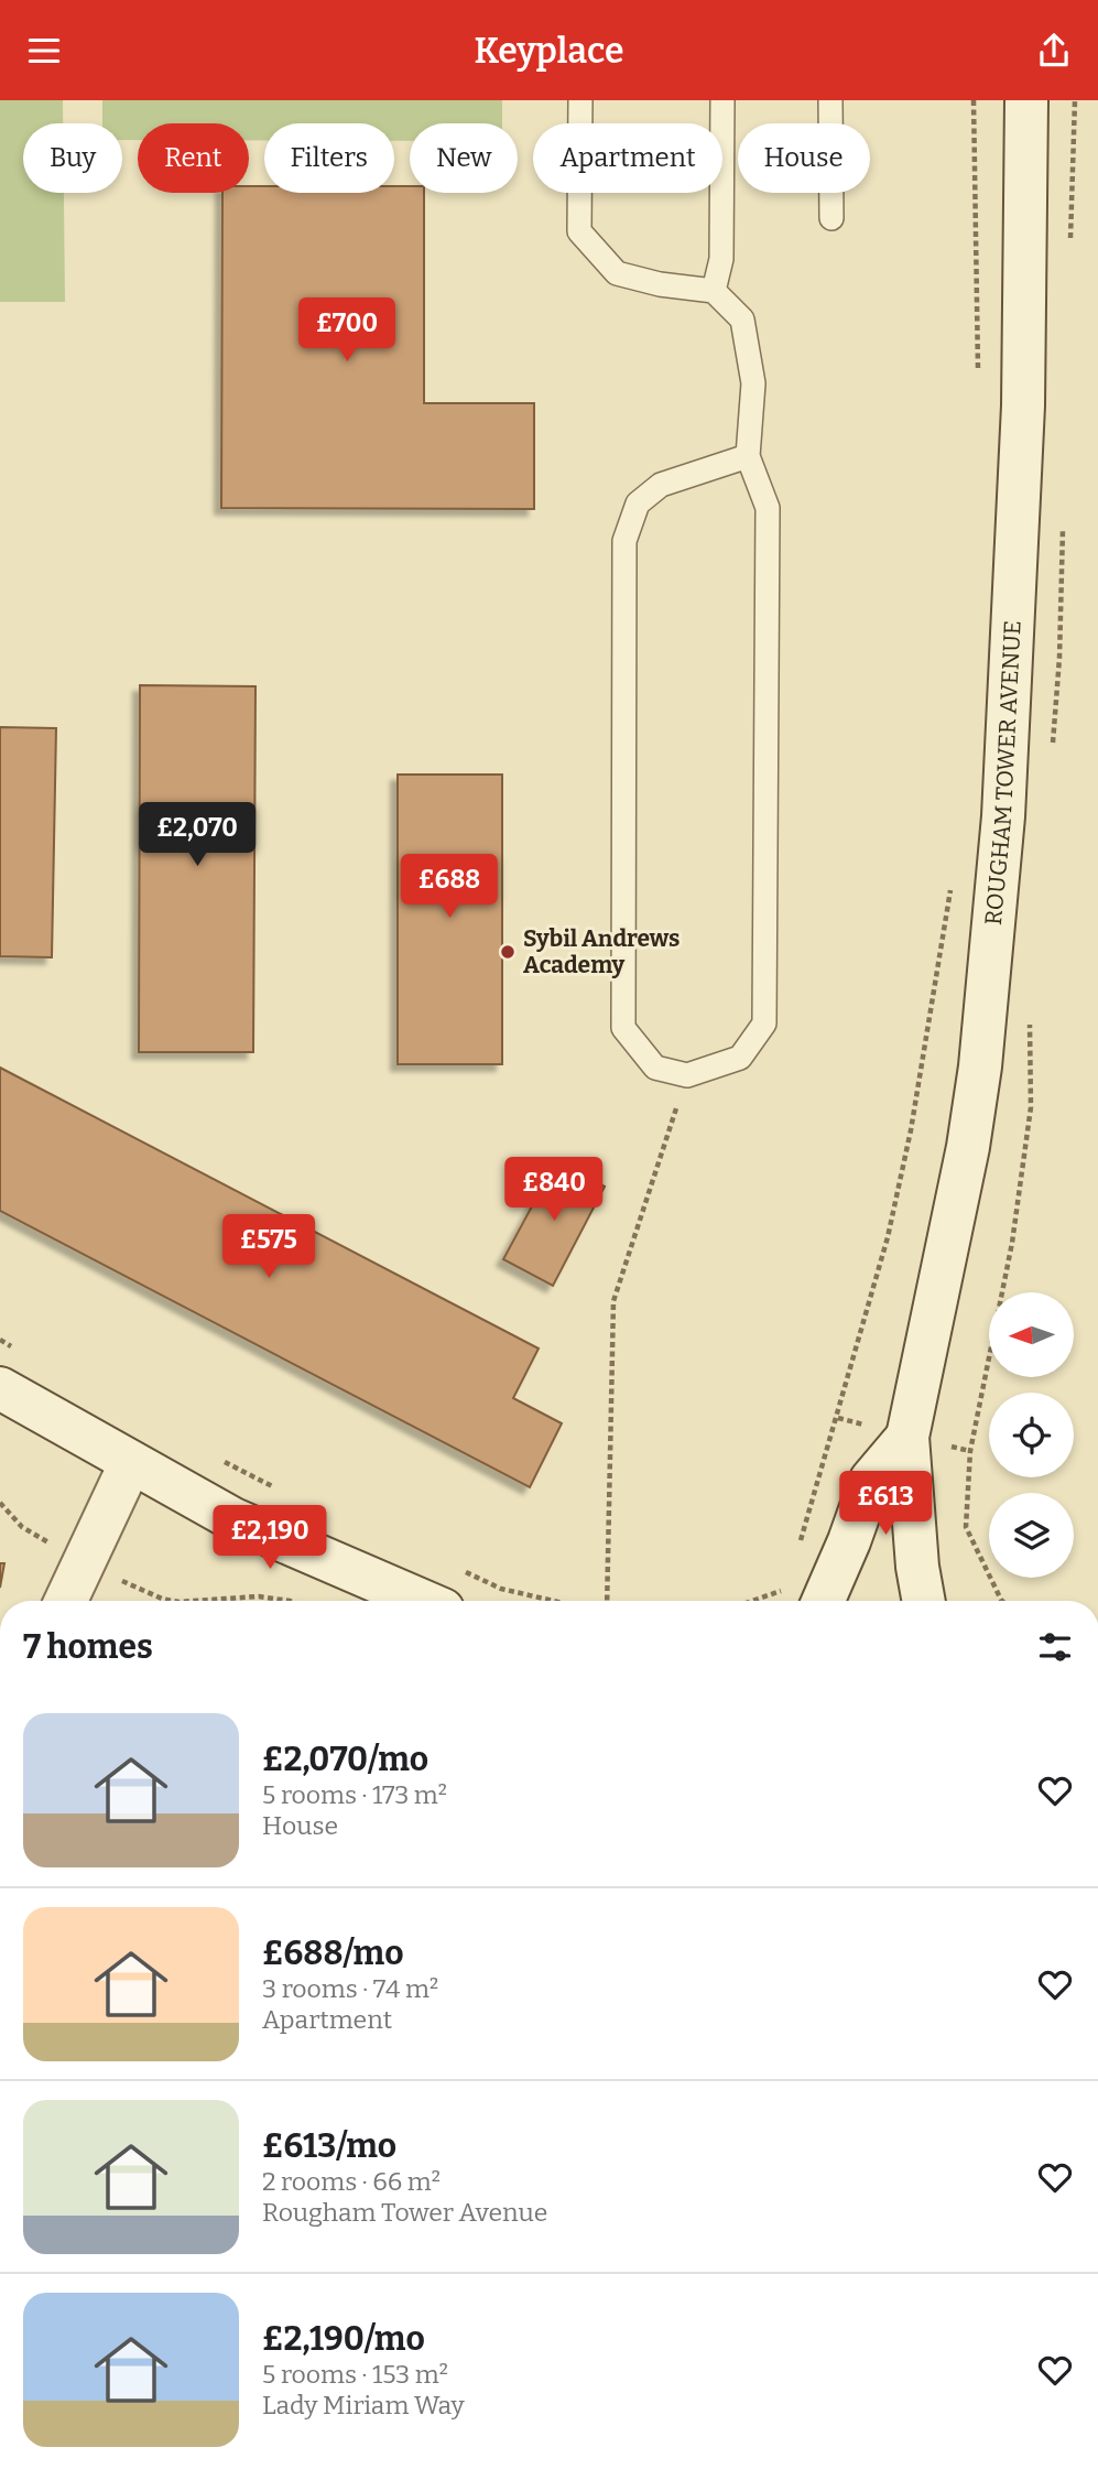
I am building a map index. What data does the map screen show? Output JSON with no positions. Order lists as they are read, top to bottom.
{
  "streets": {
    "street": ["ROUGHAM TOWER AVENUE"]
  },
  "places": ["Sybil Andrews Academy"],
  "north": "left",
  "page": {
    "header": "Keyplace",
    "chip": [
      "Buy",
      "Rent",
      "Filters",
      "New",
      "Apartment",
      "House"
    ],
    "price": [
      "£700",
      "£2,070",
      "£688",
      "£840",
      "£575",
      "£613",
      "£2,190"
    ],
    "heading": "7 homes",
    "list": [
      {
        "name": "£2,070/mo",
        "note": "5 rooms · 173 m² · House"
      },
      {
        "name": "£688/mo",
        "note": "3 rooms · 74 m² · Apartment"
      },
      {
        "name": "£613/mo",
        "note": "2 rooms · 66 m² · Rougham Tower Avenue"
      },
      {
        "name": "£2,190/mo",
        "note": "5 rooms · 153 m² · Lady Miriam Way"
      }
    ]
  }
}
